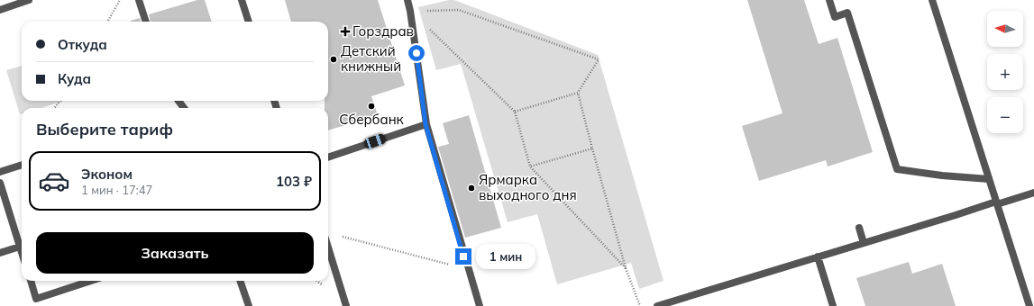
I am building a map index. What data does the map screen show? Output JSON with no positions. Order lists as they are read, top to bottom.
{
  "places": {
    "health": ["Горздрав"],
    "other": ["Детский книжный", "Сбербанк", "Ярмарка выходного дня"]
  },
  "north": "left",
  "page": {
    "map_buttons": ["+", "−"],
    "banner": ["Откуда", "Куда"],
    "heading": "Выберите тариф",
    "list": [
      {
        "name": "Эконом",
        "note": "1 мин · 17:47",
        "value": "103 ₽"
      }
    ],
    "buttons": "Заказать",
    "bubble": "1 мин"
  }
}
